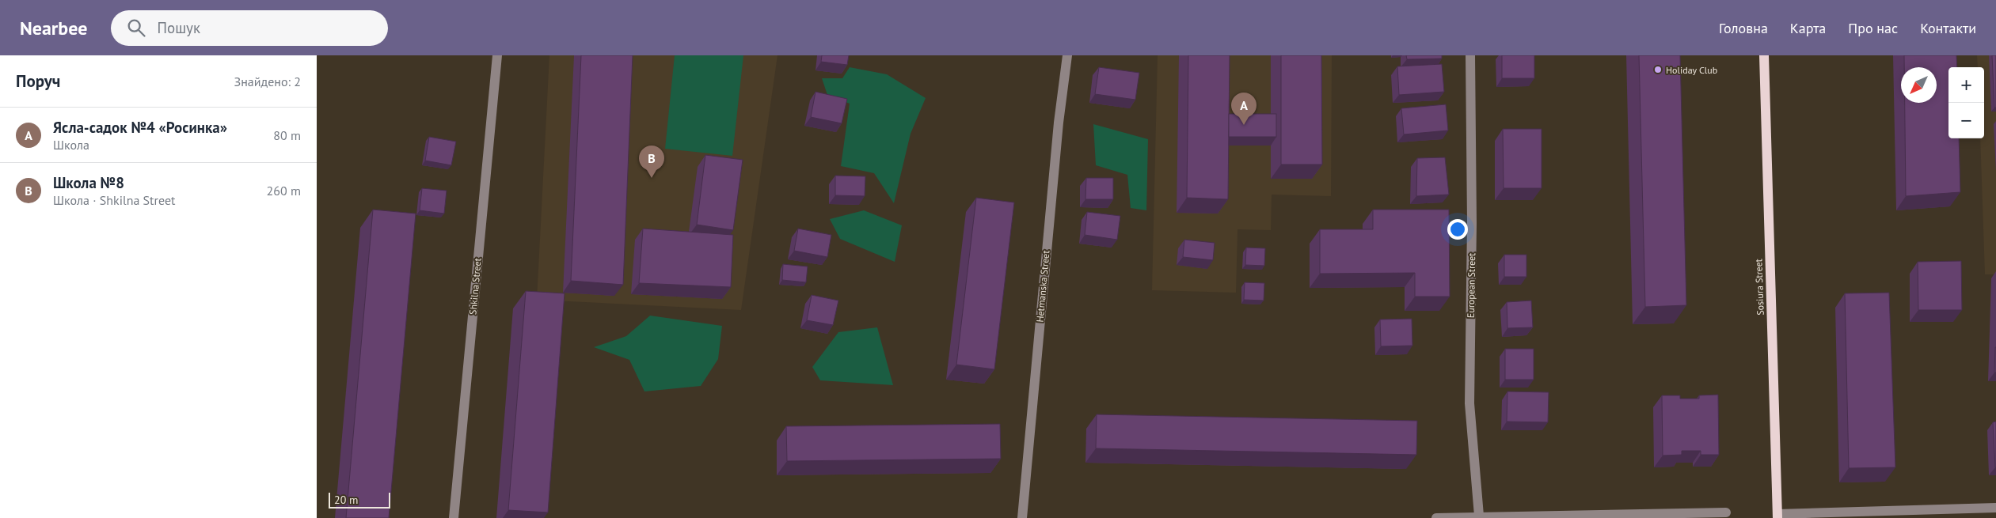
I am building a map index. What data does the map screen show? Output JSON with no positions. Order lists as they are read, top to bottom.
{
  "streets": {
    "main road": ["Sosiura Street"],
    "street": ["European Street", "Shkilna Street", "Hetmanska Street"]
  },
  "places": ["Holiday Club"],
  "scale_bar": "20 m",
  "north": "bottom left",
  "page": {
    "header": "Nearbee",
    "search": "Пошук",
    "nav": [
      "Головна",
      "Карта",
      "Про нас",
      "Контакти"
    ],
    "heading": ["Поруч", "Знайдено: 2"],
    "map_buttons": ["+", "−"],
    "pins": ["A", "B"],
    "list": [
      {
        "mark": "A",
        "name": "Ясла-садок №4 «Росинка»",
        "note": "Школа",
        "value": "80 m"
      },
      {
        "mark": "B",
        "name": "Школа №8",
        "note": "Школа · Shkilna Street",
        "value": "260 m"
      }
    ],
    "scale": "20 m"
  }
}
